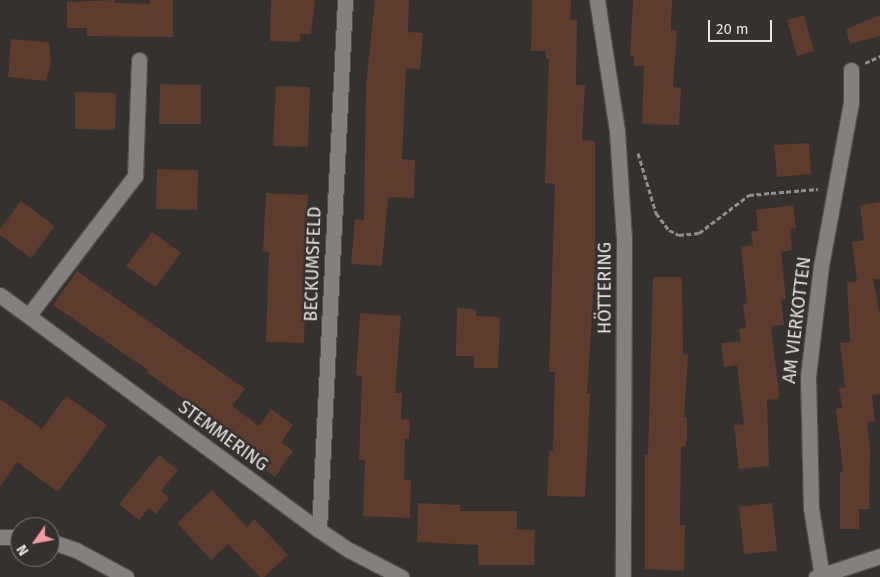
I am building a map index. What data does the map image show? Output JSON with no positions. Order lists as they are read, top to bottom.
{
  "streets": {
    "street": [
      "BECKUMSFELD",
      "HÖTTERING",
      "AM VIERKOTTEN",
      "STEMMERING"
    ]
  },
  "crossings": [
    ["BECKUMSFELD", "STEMMERING"]
  ],
  "scale_bar": "20 m",
  "north": "bottom left"
}
